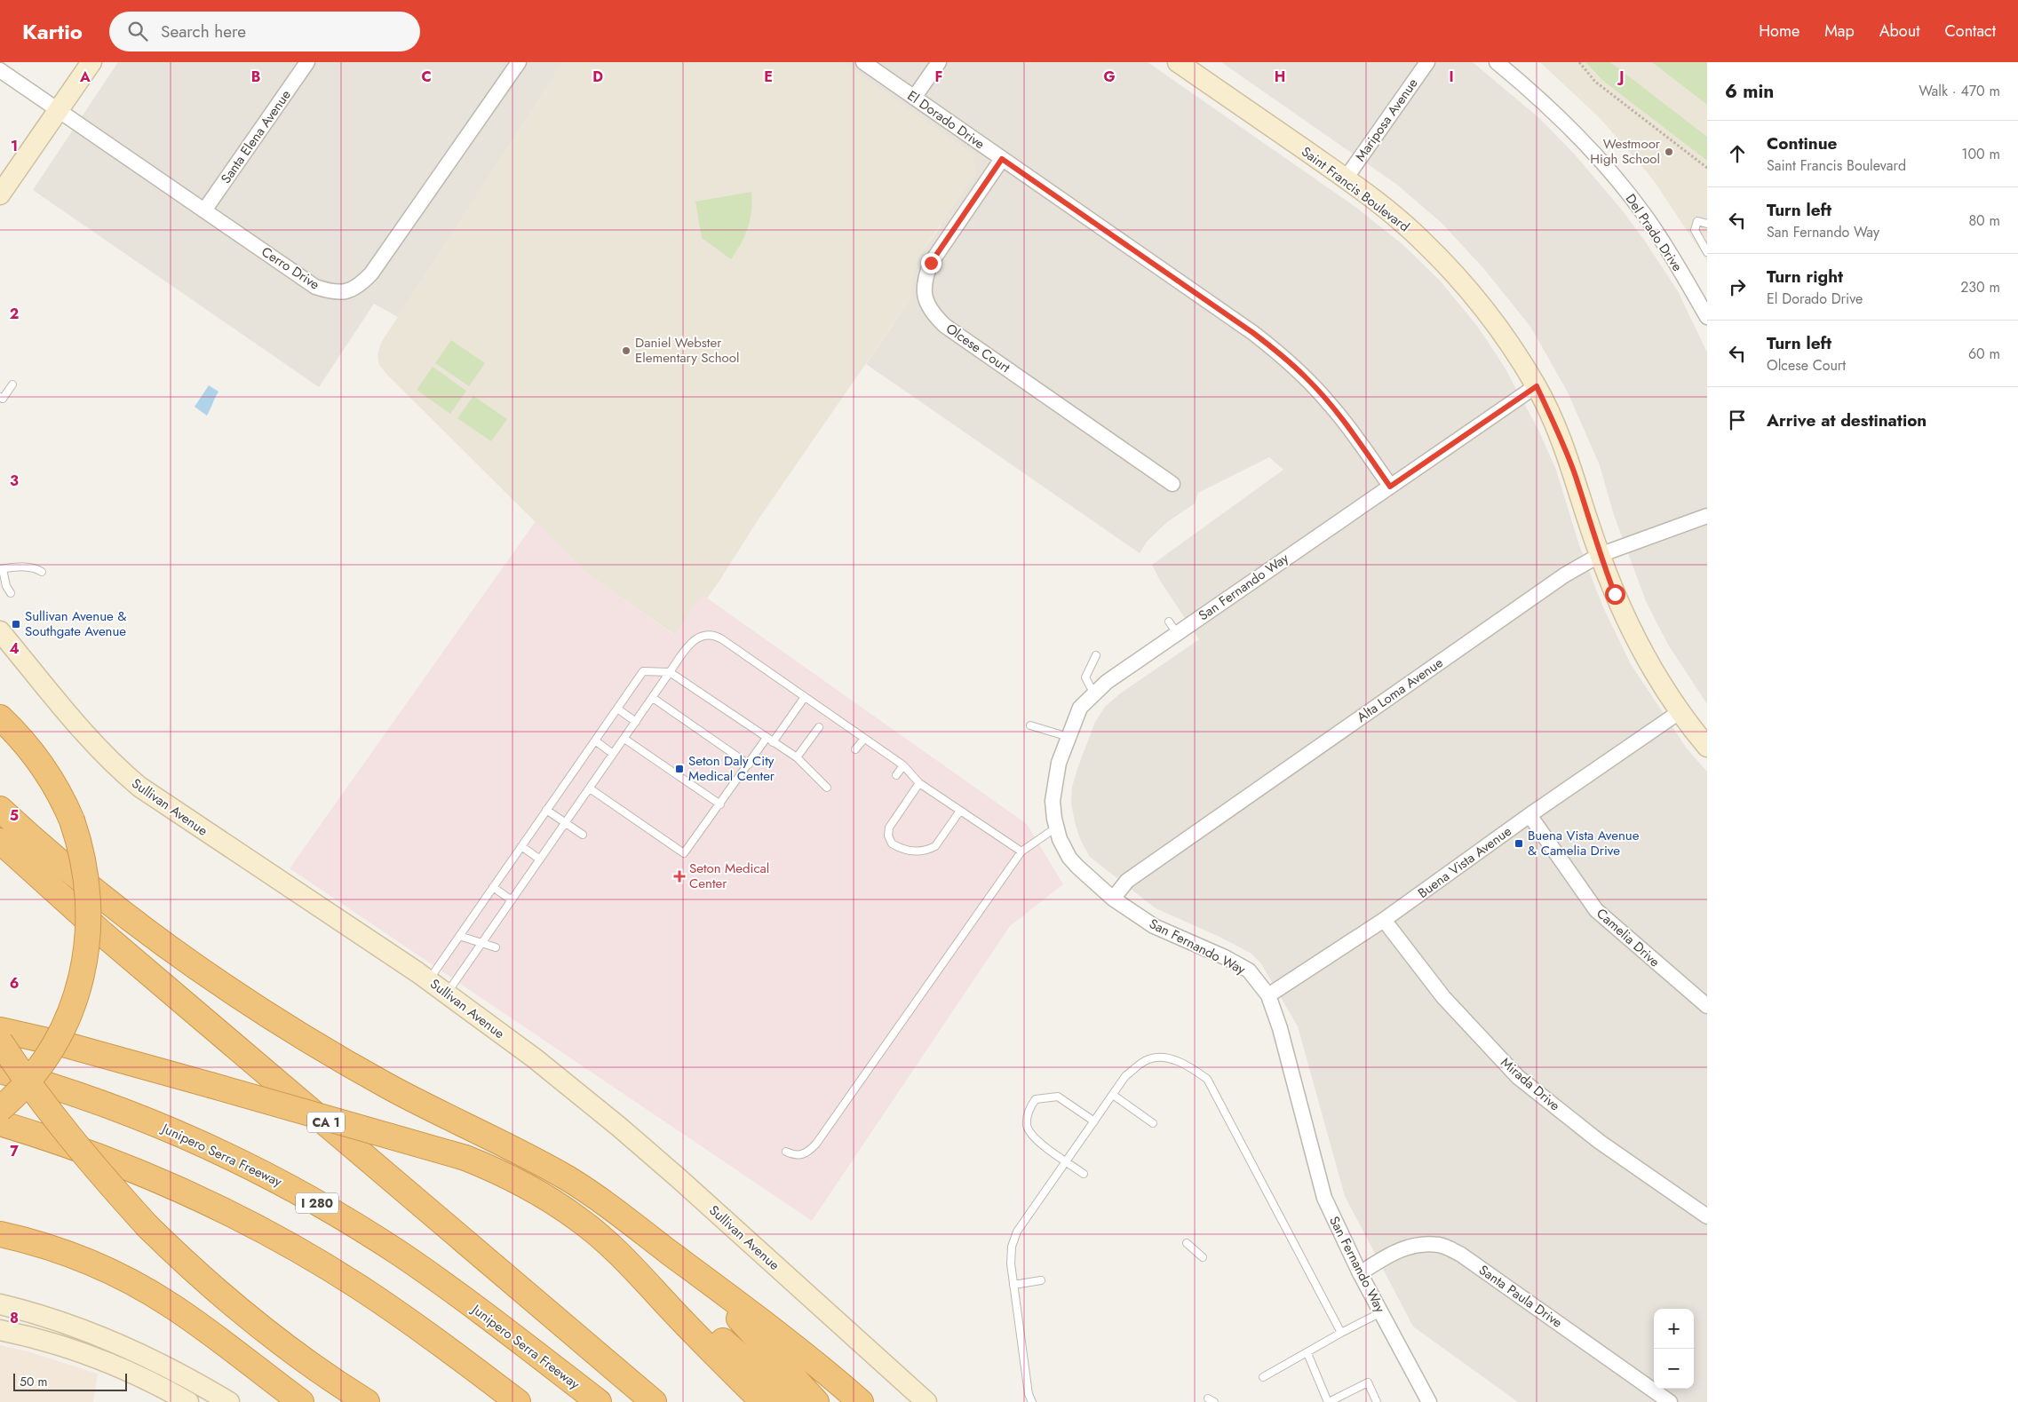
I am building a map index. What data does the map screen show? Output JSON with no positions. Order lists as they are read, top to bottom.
{
  "streets": {
    "highway": ["CA 1", "Junipero Serra Freeway", "I 280"],
    "street": [
      "El Dorado Drive",
      "Mariposa Avenue",
      "Santa Elena Avenue",
      "Saint Francis Boulevard",
      "Del Prado Drive",
      "Cerro Drive",
      "Olcese Court",
      "San Fernando Way",
      "Alta Loma Avenue",
      "Sullivan Avenue",
      "Buena Vista Avenue",
      "Camelia Drive",
      "Mirada Drive",
      "Santa Paula Drive"
    ]
  },
  "crossings": [
    ["El Dorado Drive", "Olcese Court"],
    ["El Dorado Drive", "San Fernando Way"],
    ["Mariposa Avenue", "Saint Francis Boulevard"],
    ["Santa Elena Avenue", "Cerro Drive"],
    ["Saint Francis Boulevard", "San Fernando Way"],
    ["Saint Francis Boulevard", "Alta Loma Avenue"],
    ["Saint Francis Boulevard", "Buena Vista Avenue"],
    ["San Fernando Way", "Alta Loma Avenue"],
    ["San Fernando Way", "Buena Vista Avenue"],
    ["San Fernando Way", "Santa Paula Drive"],
    ["Buena Vista Avenue", "Camelia Drive"],
    ["Buena Vista Avenue", "Mirada Drive"]
  ],
  "places": {
    "other": ["Westmoor High School", "Daniel Webster Elementary School"],
    "transit": ["Sullivan Avenue & Southgate Avenue", "Seton Daly City Medical Center", "Buena Vista Avenue & Camelia Drive"],
    "health": ["Seton Medical Center"]
  },
  "scale_bar": "50 m",
  "page": {
    "header": "Kartio",
    "search": "Search here",
    "nav": [
      "Home",
      "Map",
      "About",
      "Contact"
    ],
    "heading": ["6 min", "Walk · 470 m"],
    "list": [
      ["Continue", "Saint Francis Boulevard", "100 m"],
      ["Turn left", "San Fernando Way", "80 m"],
      ["Turn right", "El Dorado Drive", "230 m"],
      ["Turn left", "Olcese Court", "60 m"],
      "Arrive at destination"
    ],
    "map_buttons": ["+", "−"],
    "scale": "50 m"
  },
  "grid": {
    "columns": [
      "A",
      "B",
      "C",
      "D",
      "E",
      "F",
      "G",
      "H",
      "I",
      "J"
    ],
    "rows": [
      "1",
      "2",
      "3",
      "4",
      "5",
      "6",
      "7",
      "8"
    ]
  }
}
